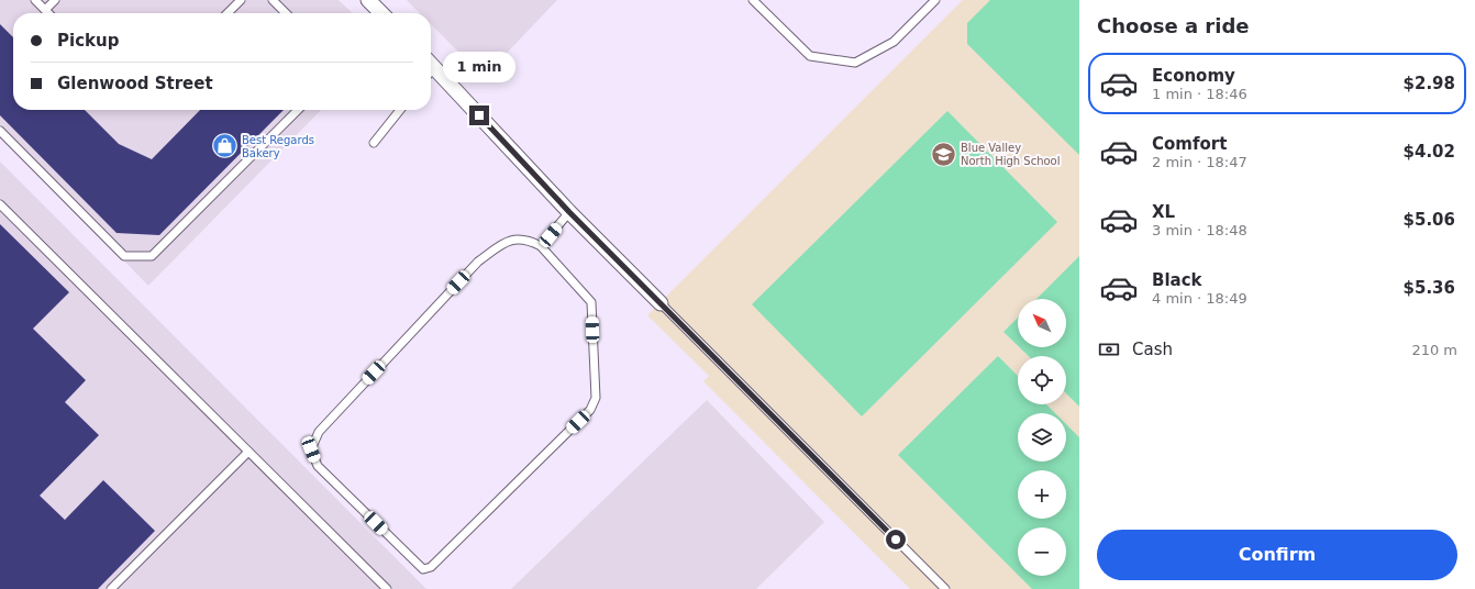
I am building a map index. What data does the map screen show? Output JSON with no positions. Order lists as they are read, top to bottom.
{
  "places": {
    "shop": ["Best Regards Bakery"],
    "school or university": ["Blue Valley North High School"]
  },
  "north": "top left",
  "page": {
    "heading": "Choose a ride",
    "banner": ["Pickup", "Glenwood Street"],
    "bubble": "1 min",
    "list": [
      {
        "name": "Economy",
        "note": "1 min · 18:46",
        "value": "$2.98"
      },
      {
        "name": "Comfort",
        "note": "2 min · 18:47",
        "value": "$4.02"
      },
      {
        "name": "XL",
        "note": "3 min · 18:48",
        "value": "$5.06"
      },
      {
        "name": "Black",
        "note": "4 min · 18:49",
        "value": "$5.36"
      }
    ],
    "map_buttons": ["+", "−"],
    "pay": ["Cash", "210 m"],
    "buttons": "Confirm"
  }
}
